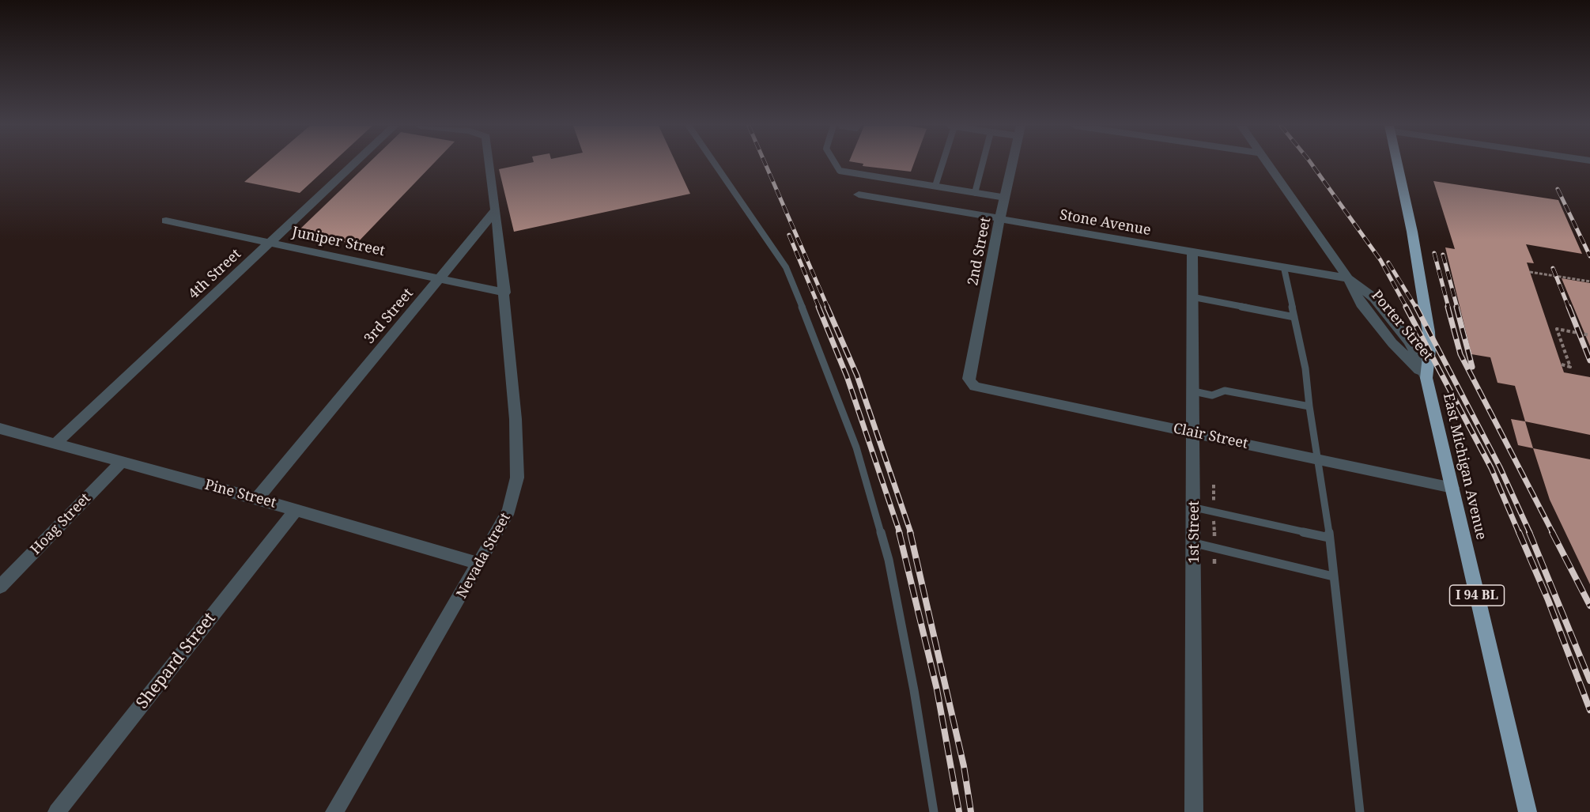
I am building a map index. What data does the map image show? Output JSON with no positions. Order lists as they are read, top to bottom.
{
  "streets": {
    "highway": ["East Michigan Avenue", "I 94 BL"],
    "street": [
      "Stone Avenue",
      "Juniper Street",
      "2nd Street",
      "4th Street",
      "3rd Street",
      "Porter Street",
      "Clair Street",
      "Pine Street",
      "Hoag Street",
      "1st Street",
      "Nevada Street",
      "Shepard Street"
    ]
  },
  "crossings": [
    ["Stone Avenue", "2nd Street"],
    ["Stone Avenue", "Porter Street"],
    ["Stone Avenue", "1st Street"],
    ["Juniper Street", "4th Street"],
    ["Juniper Street", "3rd Street"],
    ["Juniper Street", "Nevada Street"],
    ["2nd Street", "Clair Street"],
    ["4th Street", "Pine Street"],
    ["3rd Street", "Pine Street"],
    ["3rd Street", "Nevada Street"],
    ["Porter Street", "East Michigan Avenue"],
    ["Clair Street", "East Michigan Avenue"],
    ["Clair Street", "1st Street"],
    ["Pine Street", "Hoag Street"],
    ["Pine Street", "Nevada Street"],
    ["Pine Street", "Shepard Street"]
  ]
}
